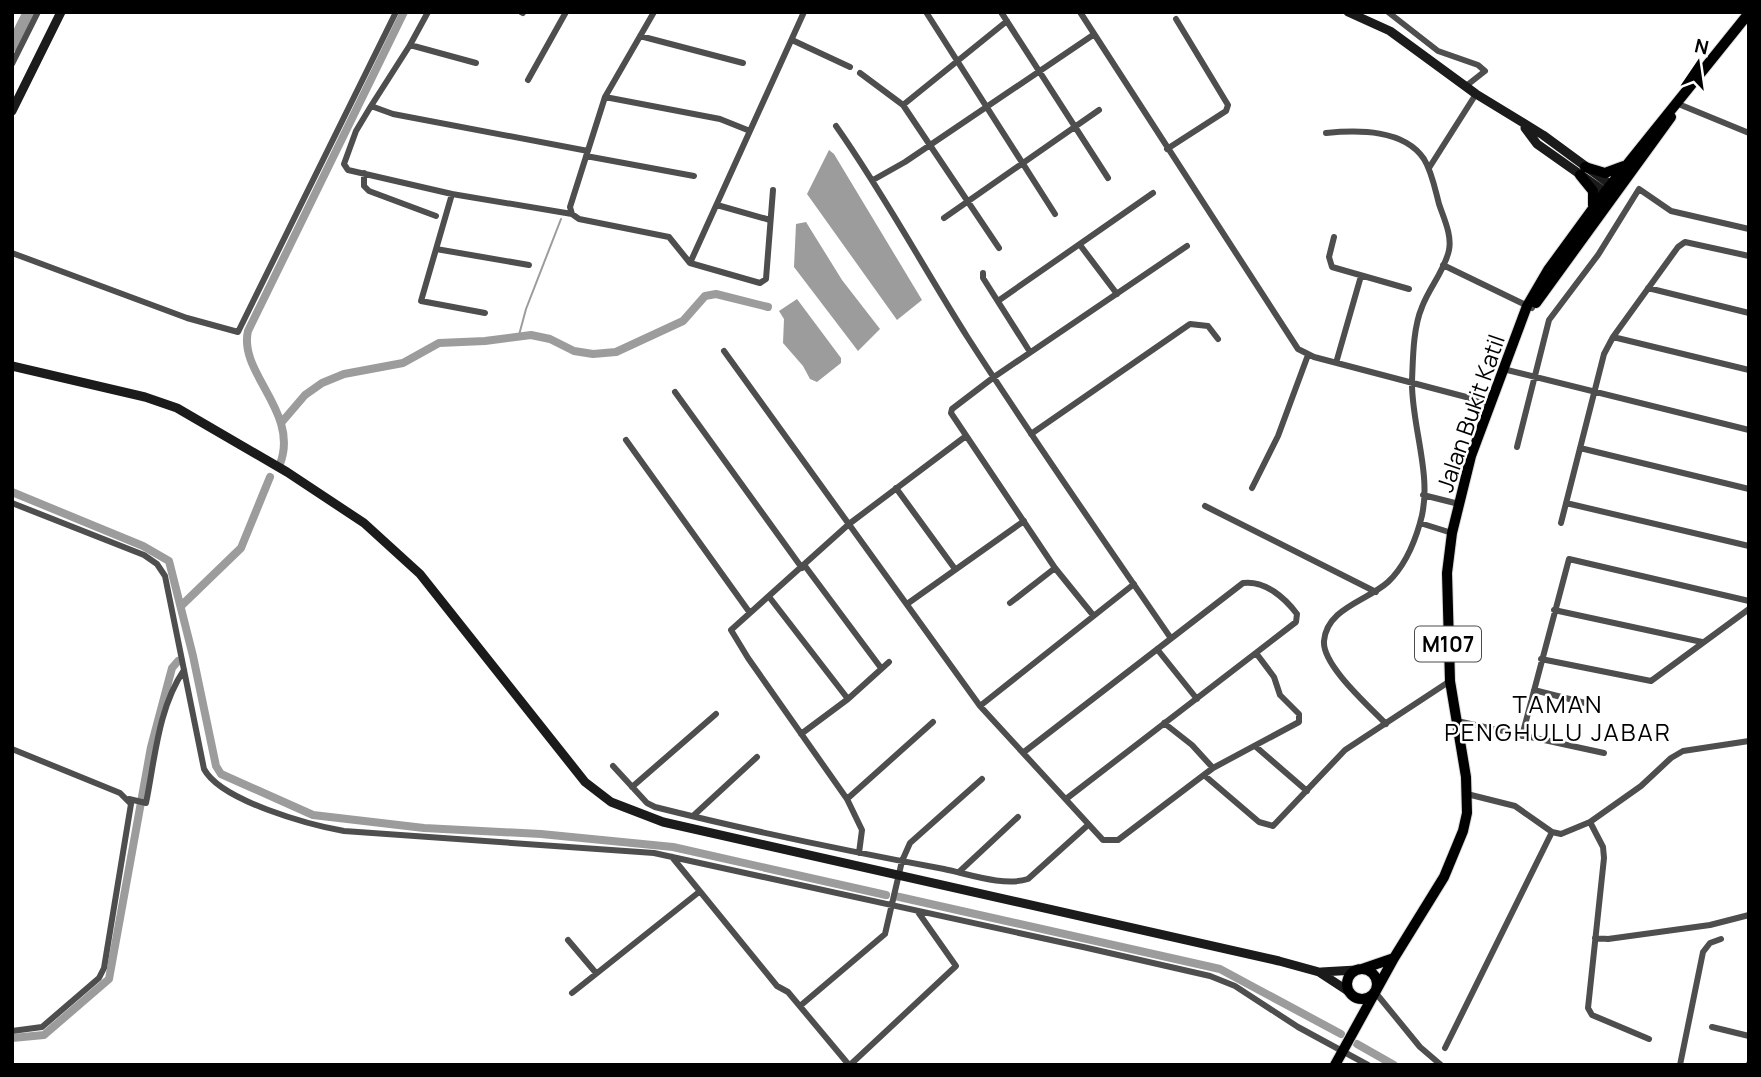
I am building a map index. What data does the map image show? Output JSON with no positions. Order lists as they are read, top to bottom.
{
  "streets": {
    "main road": ["Jalan Bukit Katil", "M107"]
  },
  "crossings": [
    ["Jalan Bukit Katil", "M107"]
  ],
  "districts": ["TAMAN PENGHULU JABAR"],
  "north": "top"
}
